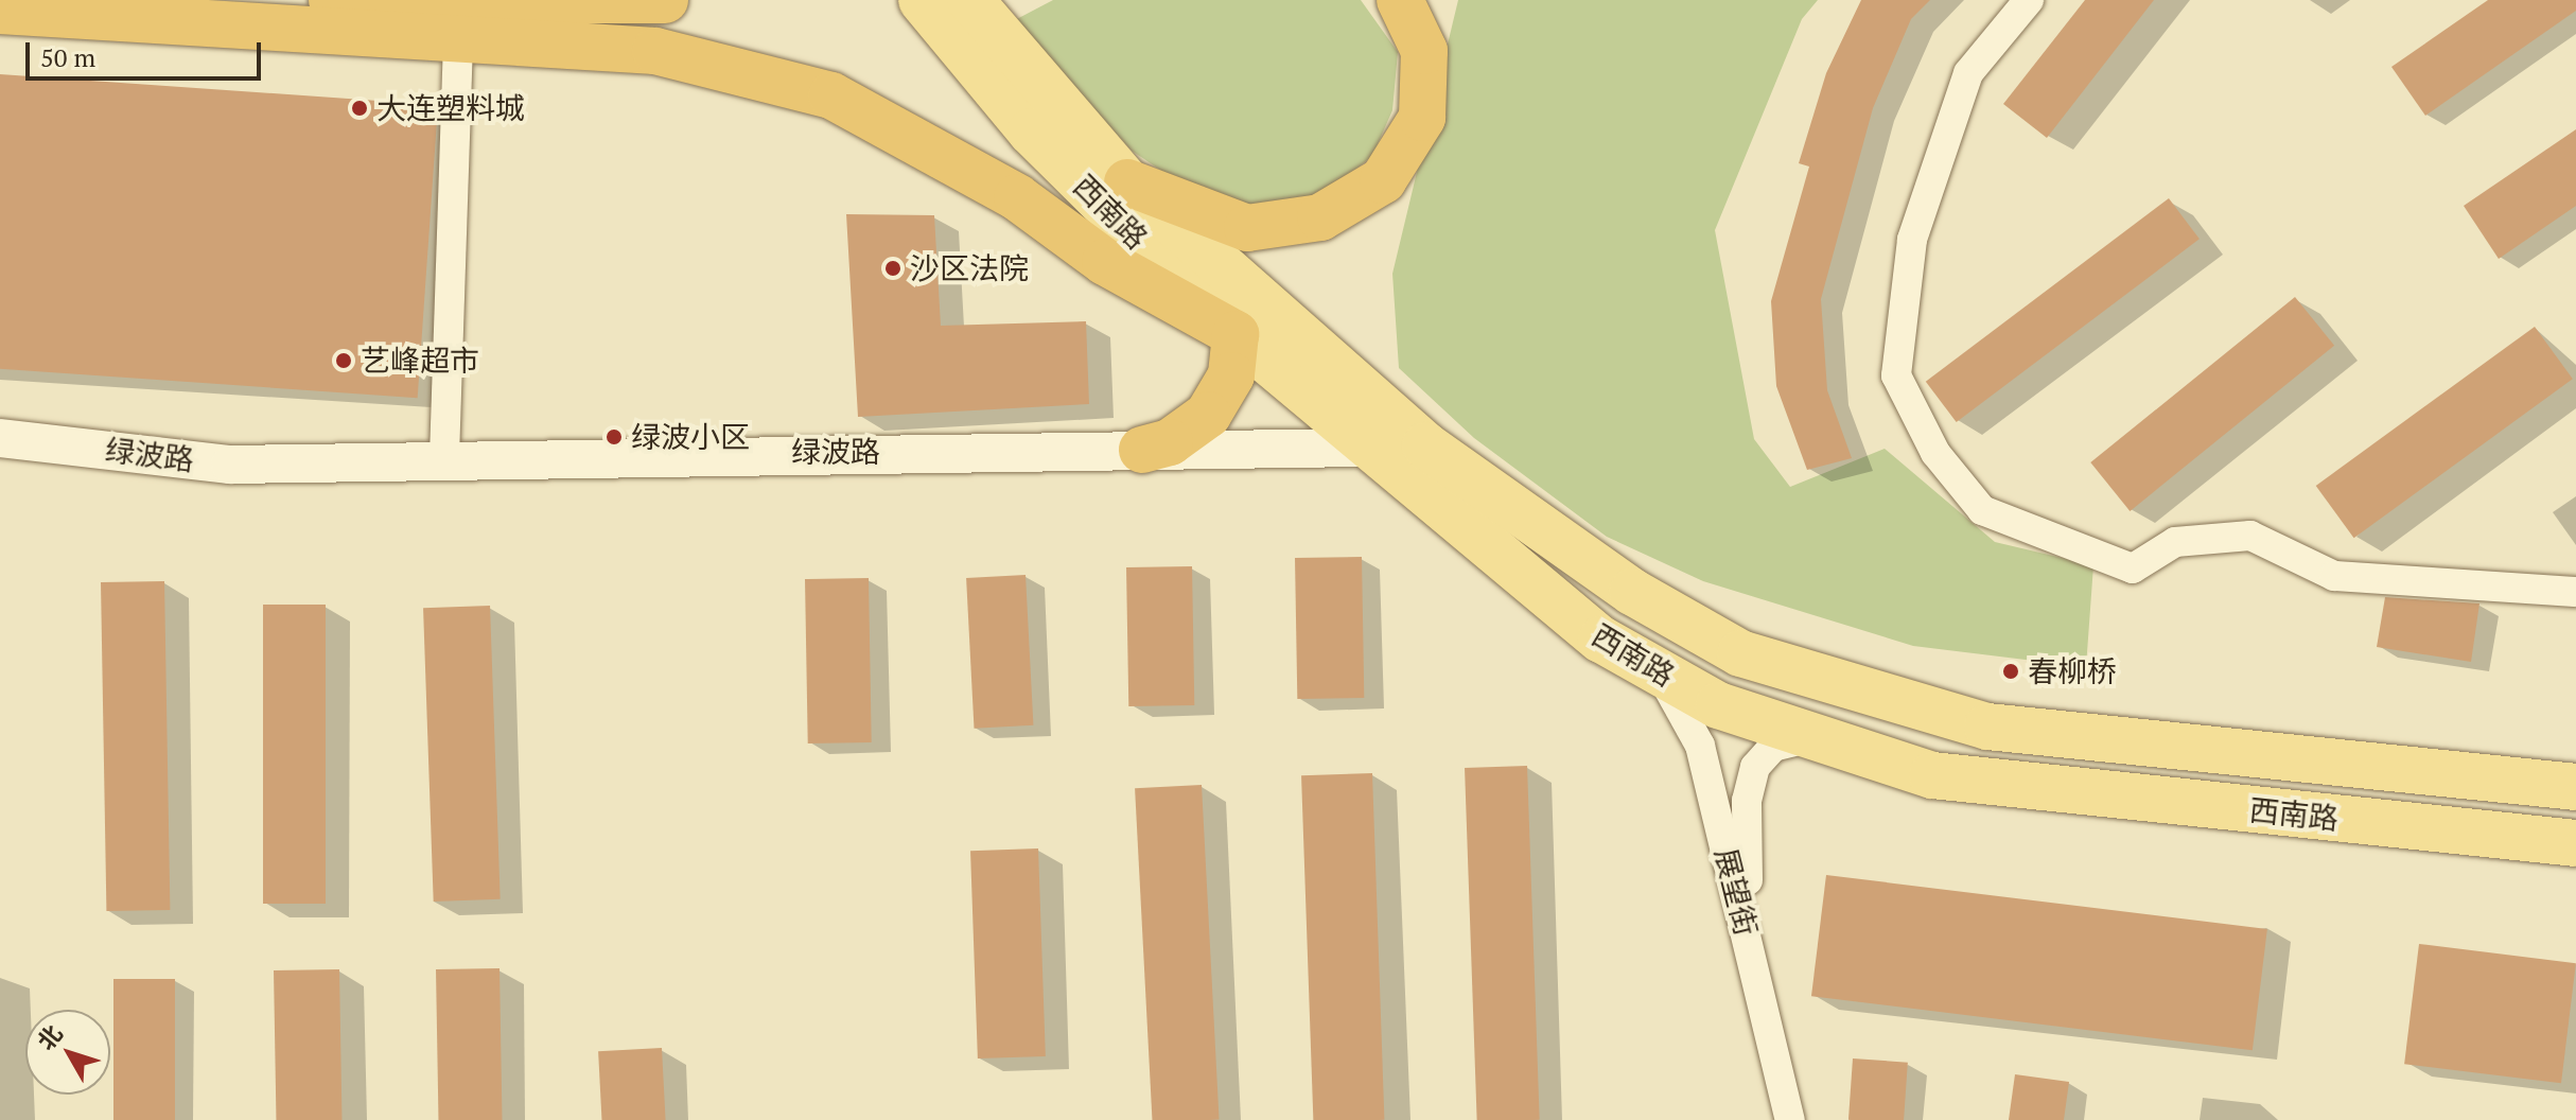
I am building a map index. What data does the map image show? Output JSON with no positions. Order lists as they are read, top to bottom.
{
  "streets": {
    "main road": ["西南路"],
    "street": ["绿波路", "展望街"]
  },
  "crossings": [
    ["西南路", "绿波路"],
    ["西南路", "展望街"]
  ],
  "places": [
    "大连塑料城",
    "沙区法院",
    "艺峰超市",
    "绿波小区",
    "春柳桥"
  ],
  "scale_bar": "50 m",
  "north": "top left"
}
